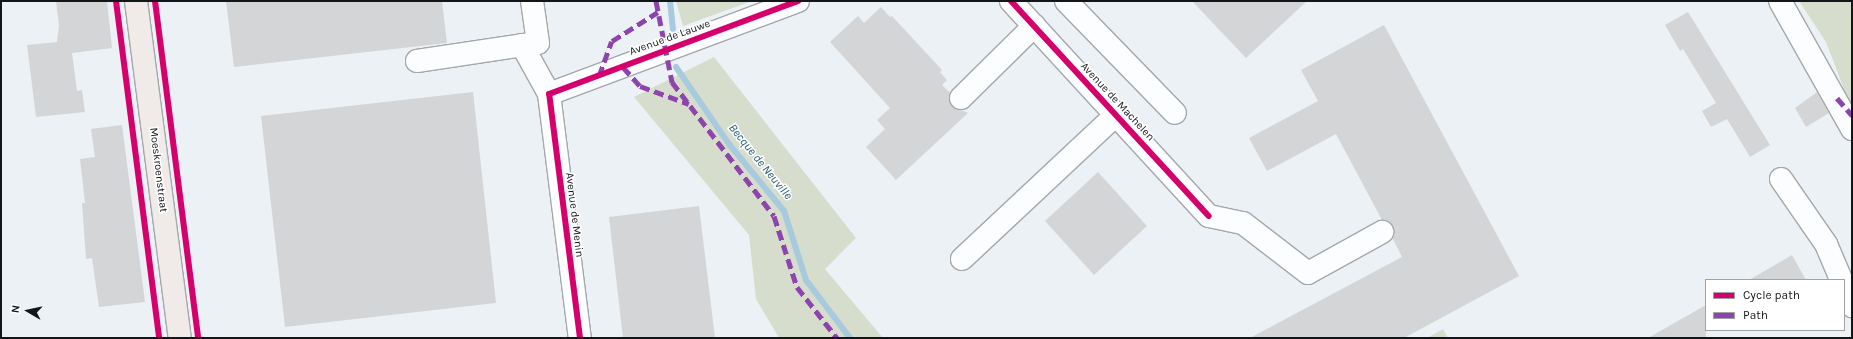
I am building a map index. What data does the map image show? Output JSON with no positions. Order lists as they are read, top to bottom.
{
  "streets": {
    "main road": ["Moeskroenstraat"],
    "street": ["Avenue de Lauwe", "Avenue de Machelen", "Avenue de Menin"]
  },
  "crossings": [
    ["Avenue de Lauwe", "Avenue de Menin"]
  ],
  "water": ["Becque de Neuville"],
  "legend": ["Cycle path", "Path"],
  "north": "left"
}
